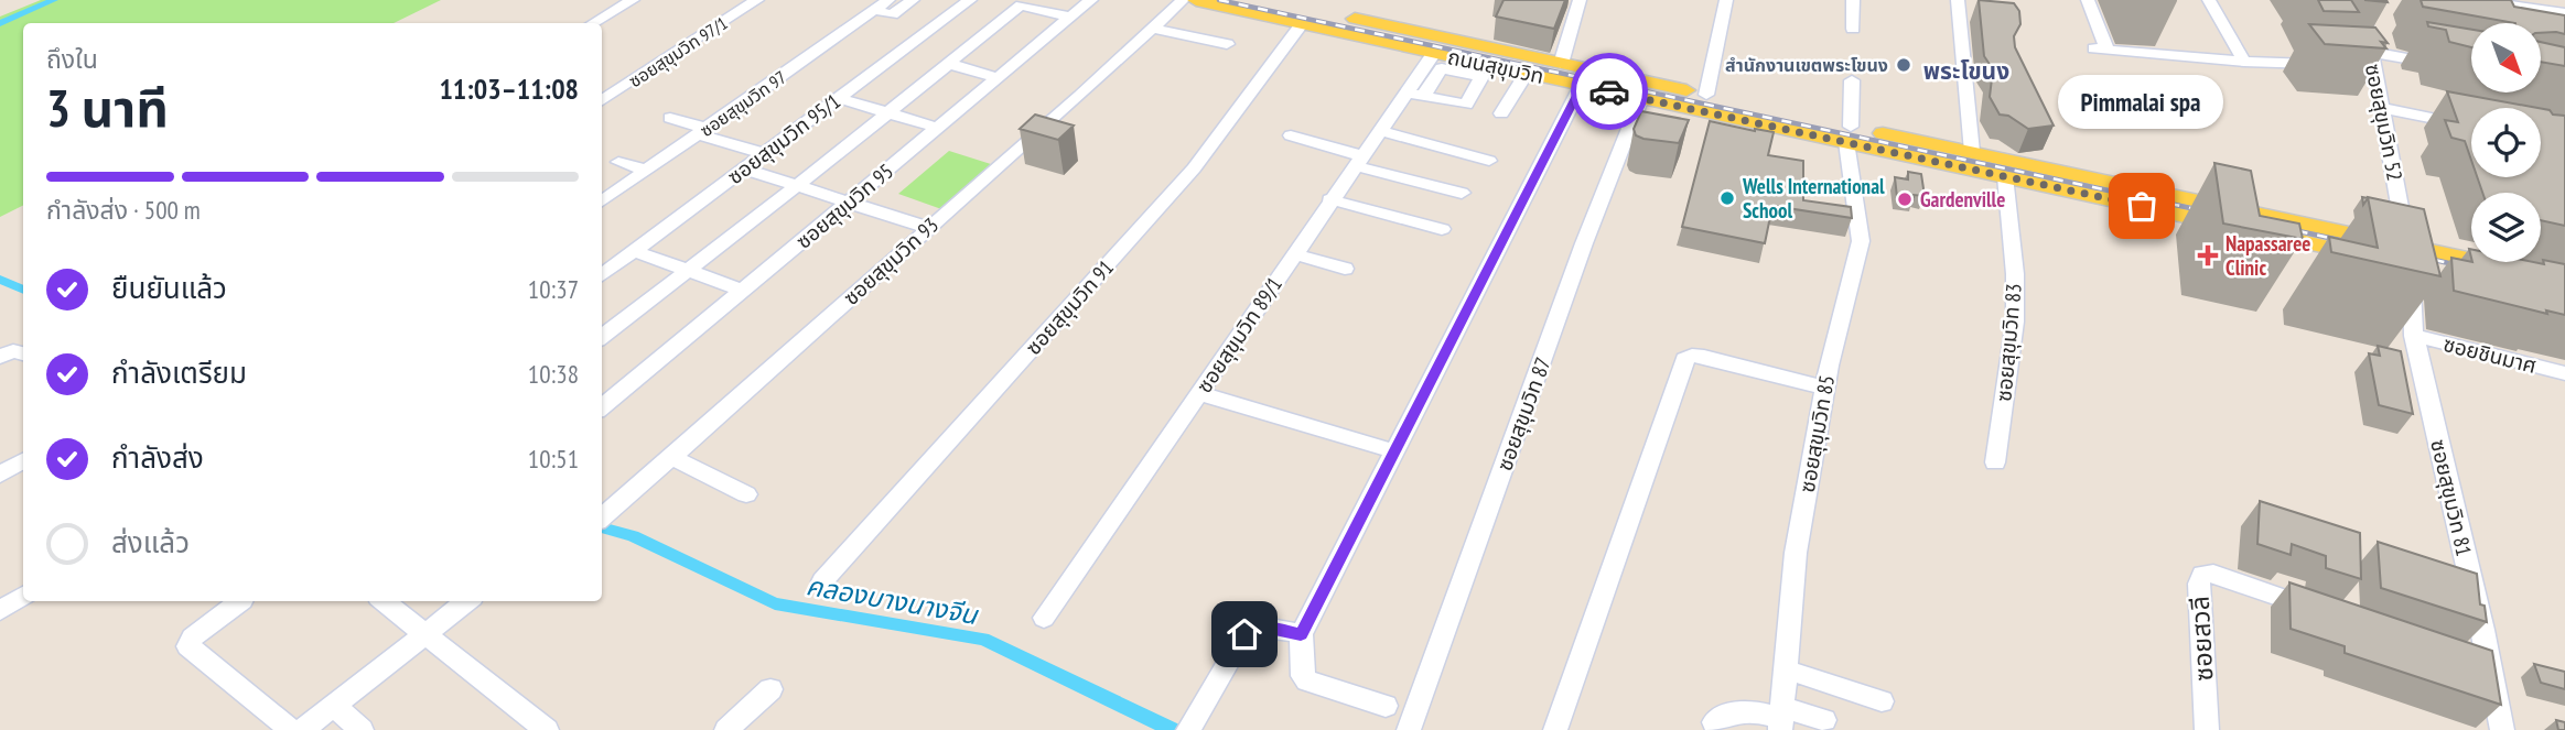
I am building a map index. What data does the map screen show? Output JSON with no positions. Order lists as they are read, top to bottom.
{
  "streets": {
    "main road": ["ถนนสุขุมวิท"],
    "street": [
      "ซอยสุขุมวิท 97/1",
      "ซอยสุขุมวิท 97",
      "ซอยสุขุมวิท 52",
      "ซอยสุขุมวิท 95/1",
      "ซอยสุขุมวิท 95",
      "ซอยสุขุมวิท 93",
      "ซอยสุขุมวิท 91",
      "ซอยสุขุมวิท 89/1",
      "ซอยสุขุมวิท 83",
      "ซอยชินมาศ",
      "ซอยสุขุมวิท 87",
      "ซอยสุขุมวิท 85",
      "ซอยสุขุมวิท 81",
      "ซอยสวลี"
    ]
  },
  "crossings": [
    ["ถนนสุขุมวิท", "ซอยสุขุมวิท 52"],
    ["ถนนสุขุมวิท", "ซอยสุขุมวิท 91"],
    ["ถนนสุขุมวิท", "ซอยสุขุมวิท 89/1"],
    ["ถนนสุขุมวิท", "ซอยสุขุมวิท 83"],
    ["ถนนสุขุมวิท", "ซอยสุขุมวิท 87"],
    ["ถนนสุขุมวิท", "ซอยสุขุมวิท 85"],
    ["ถนนสุขุมวิท", "ซอยสุขุมวิท 81"],
    ["ซอยสุขุมวิท 52", "ซอยสุขุมวิท 81"],
    ["ซอยชินมาศ", "ซอยสุขุมวิท 81"]
  ],
  "districts": ["พระโขนง"],
  "water": ["คลองบางนางจีน"],
  "places": {
    "other": [
      "สำนักงานเขตพระโขนง",
      "Wells International School",
      "Gardenville",
      "Pimmalai spa"
    ],
    "health": ["Napassaree Clinic"]
  },
  "north": "bottom right",
  "page": {
    "heading": ["3 นาที", "ถึงใน", "11:03–11:08"],
    "bubble": "Pimmalai spa",
    "bar": "กำลังส่ง · 500 m",
    "list": [
      ["ยืนยันแล้ว", "10:37"],
      ["กำลังเตรียม", "10:38"],
      ["กำลังส่ง", "10:51"],
      "ส่งแล้ว"
    ]
  }
}
